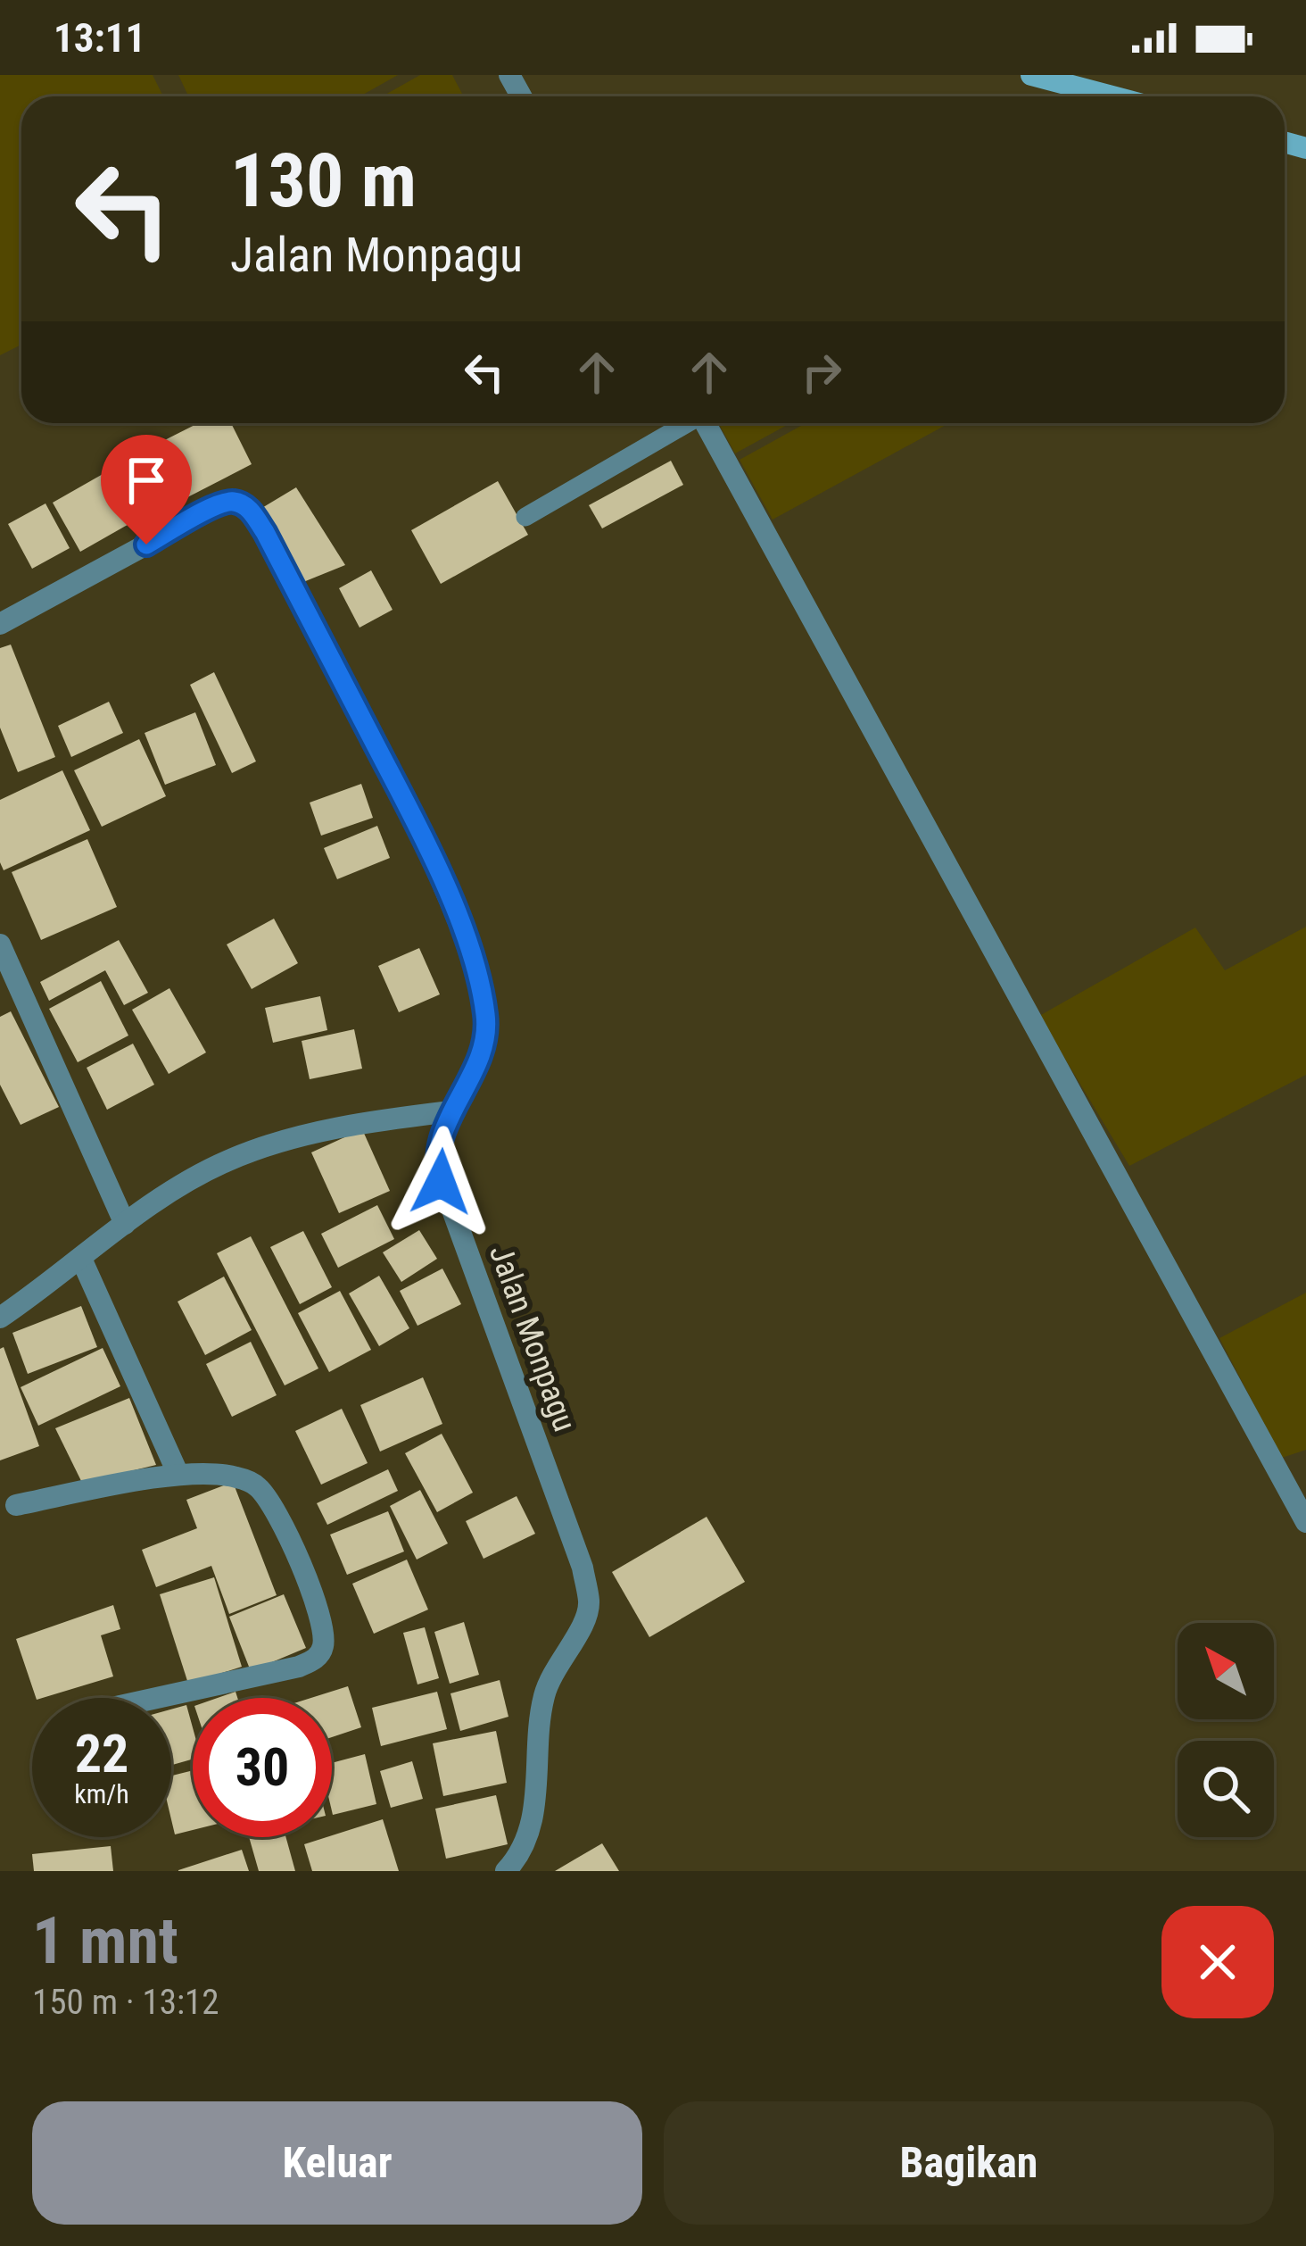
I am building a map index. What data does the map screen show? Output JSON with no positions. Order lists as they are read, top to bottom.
{
  "streets": {
    "street": ["Jalan Monpagu"]
  },
  "north": "top left",
  "page": {
    "status": "13:11",
    "turn": ["130 m", "Jalan Monpagu"],
    "speed": "22 km/h",
    "limit": "30",
    "heading": ["1 mnt", "150 m · 13:12"],
    "buttons": ["Keluar", "Bagikan"]
  }
}
